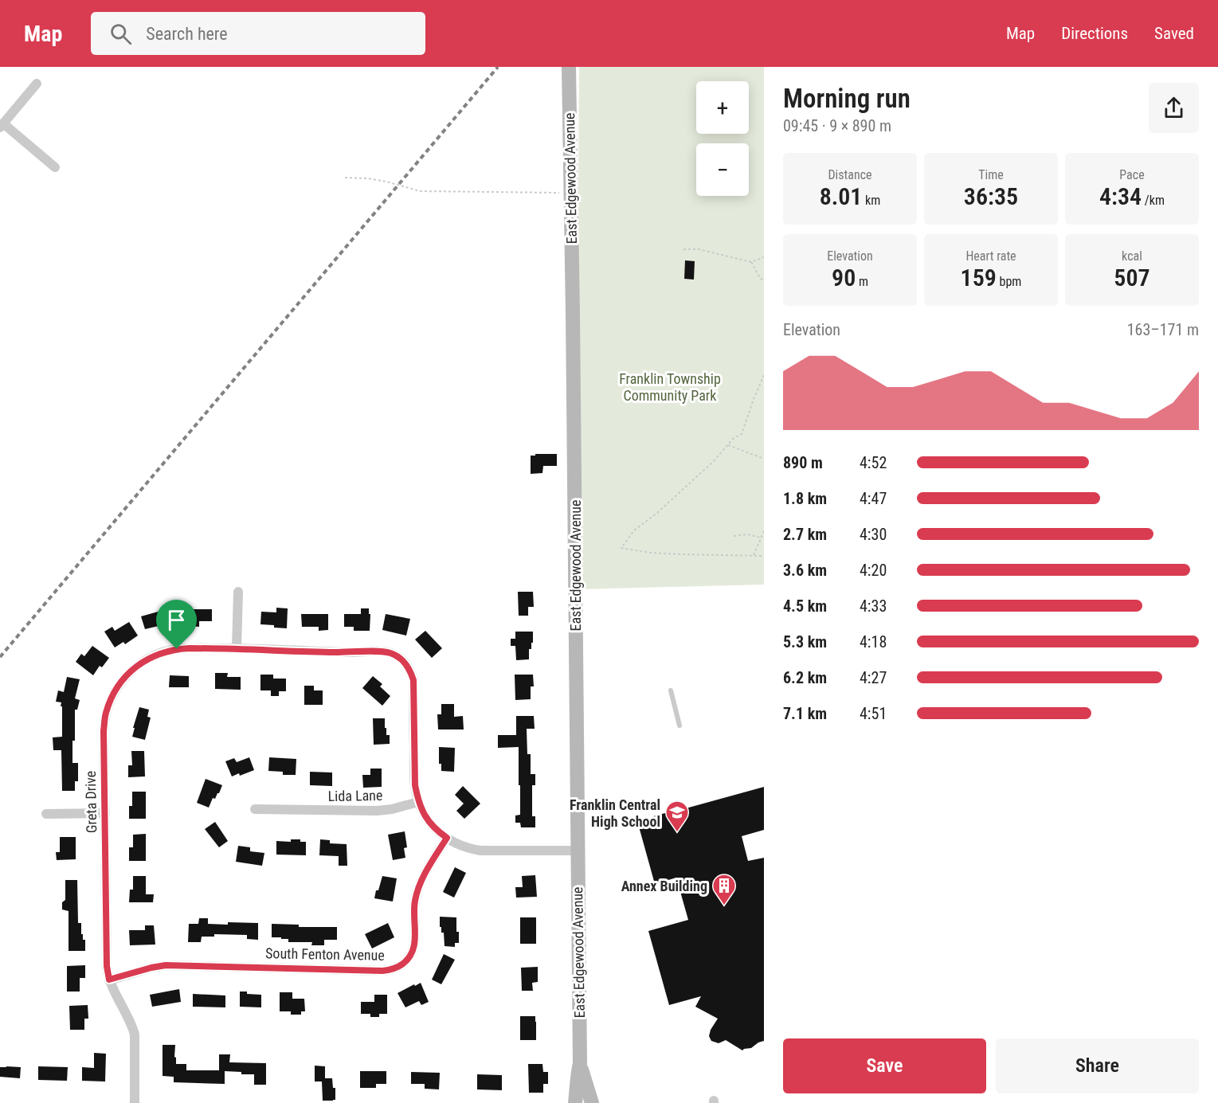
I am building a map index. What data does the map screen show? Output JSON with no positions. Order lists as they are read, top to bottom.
{
  "streets": {
    "main road": ["East Edgewood Avenue"],
    "street": ["Lida Lane", "Greta Drive", "South Fenton Avenue"]
  },
  "crossings": [
    ["Lida Lane", "Greta Drive"],
    ["Greta Drive", "South Fenton Avenue"]
  ],
  "parks": ["Franklin Township Community Park"],
  "places": {
    "school or university": ["Franklin Central High School"],
    "building": ["Annex Building"]
  },
  "page": {
    "header": "Map",
    "search": "Search here",
    "nav": ["Map", "Directions", "Saved"],
    "heading": ["Morning run", "09:45 · 9 × 890 m"],
    "map_buttons": ["+", "−"],
    "stats": [
      ["Distance", "8.01 km"],
      ["Time", "36:35"],
      ["Pace", "4:34 /km"],
      ["Elevation", "90 m"],
      ["Heart rate", "159 bpm"],
      ["kcal", "507"]
    ],
    "chart": ["Elevation", "163–171 m"],
    "list": [
      {
        "name": "890 m",
        "note": "4:52"
      },
      {
        "name": "1.8 km",
        "note": "4:47"
      },
      {
        "name": "2.7 km",
        "note": "4:30"
      },
      {
        "name": "3.6 km",
        "note": "4:20"
      },
      {
        "name": "4.5 km",
        "note": "4:33"
      },
      {
        "name": "5.3 km",
        "note": "4:18"
      },
      {
        "name": "6.2 km",
        "note": "4:27"
      },
      {
        "name": "7.1 km",
        "note": "4:51"
      }
    ],
    "buttons": ["Save", "Share"]
  }
}
